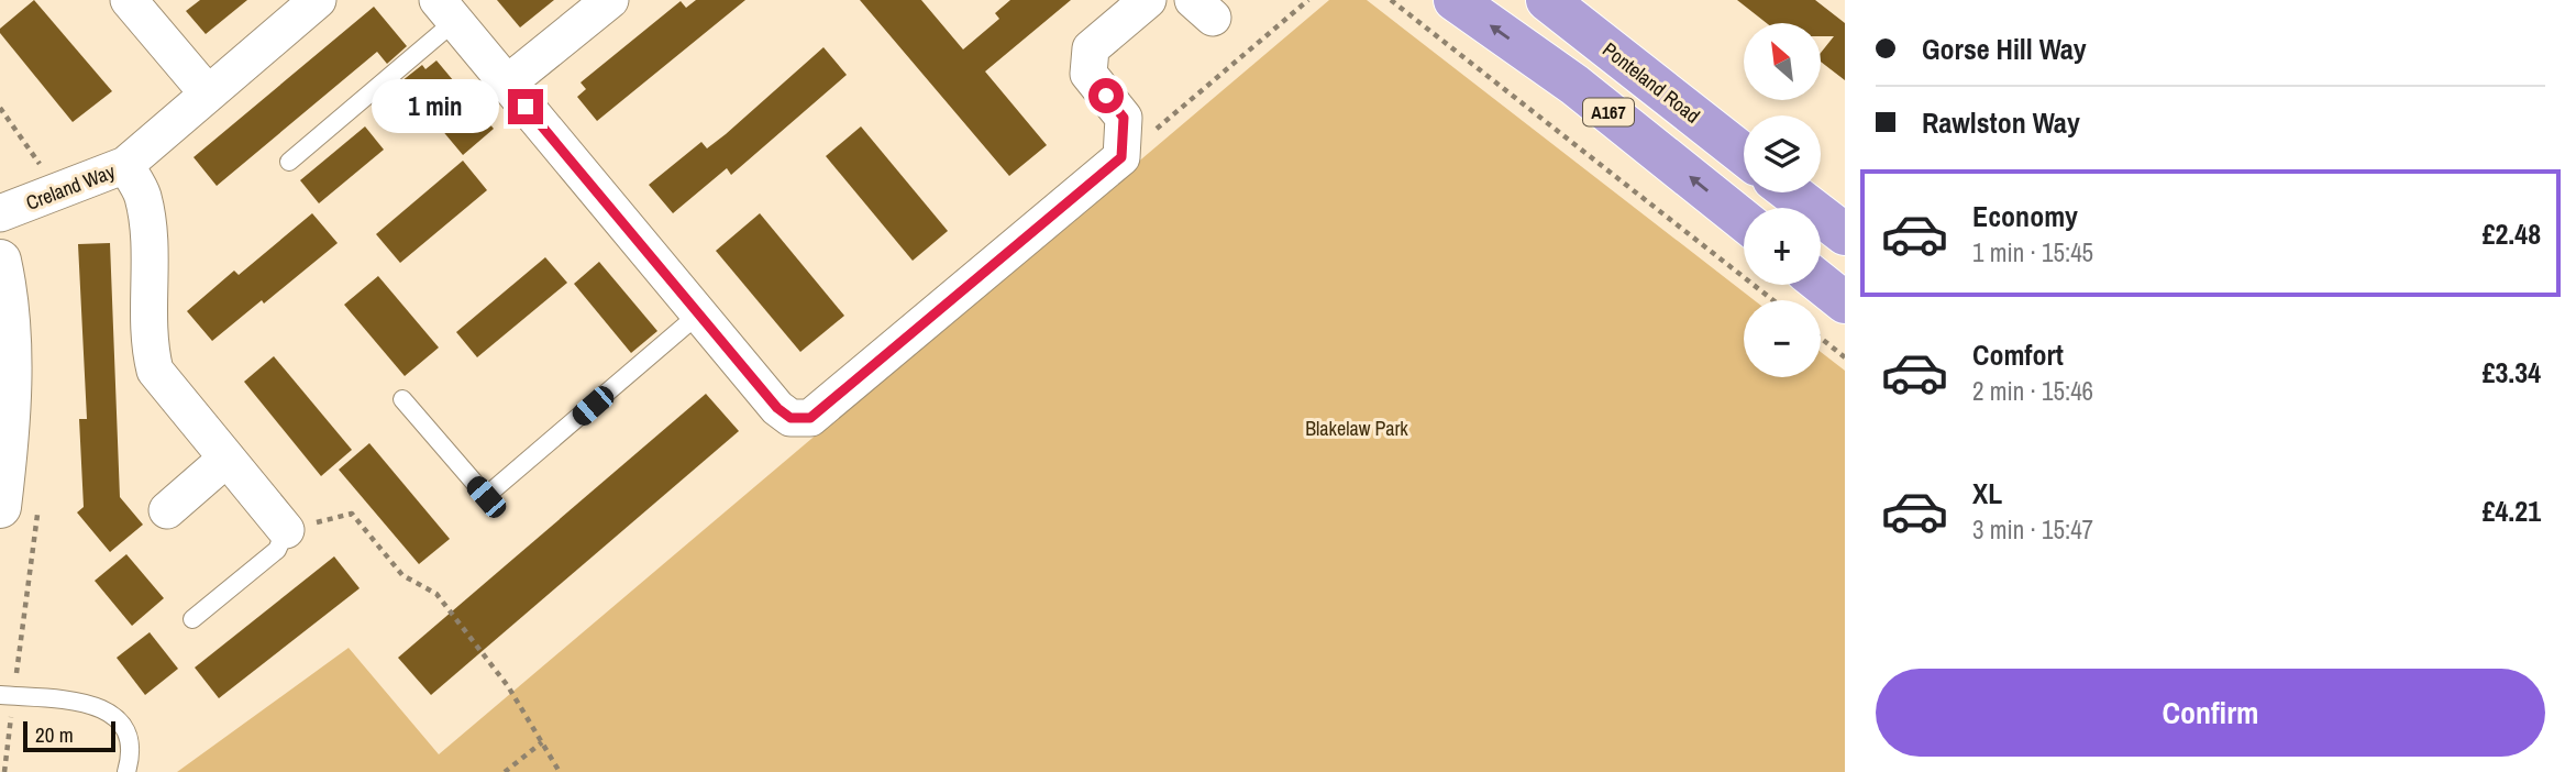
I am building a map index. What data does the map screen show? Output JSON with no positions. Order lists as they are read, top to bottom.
{
  "streets": {
    "highway": ["Ponteland Road", "A167"],
    "street": ["Creland Way"]
  },
  "parks": ["Blakelaw Park"],
  "scale_bar": "20 m",
  "north": "top left",
  "page": {
    "banner": ["Gorse Hill Way", "Rawlston Way"],
    "map_buttons": ["+", "−"],
    "bubble": "1 min",
    "list": [
      {
        "name": "Economy",
        "note": "1 min · 15:45",
        "value": "£2.48"
      },
      {
        "name": "Comfort",
        "note": "2 min · 15:46",
        "value": "£3.34"
      },
      {
        "name": "XL",
        "note": "3 min · 15:47",
        "value": "£4.21"
      }
    ],
    "buttons": "Confirm",
    "scale": "20 m"
  }
}
